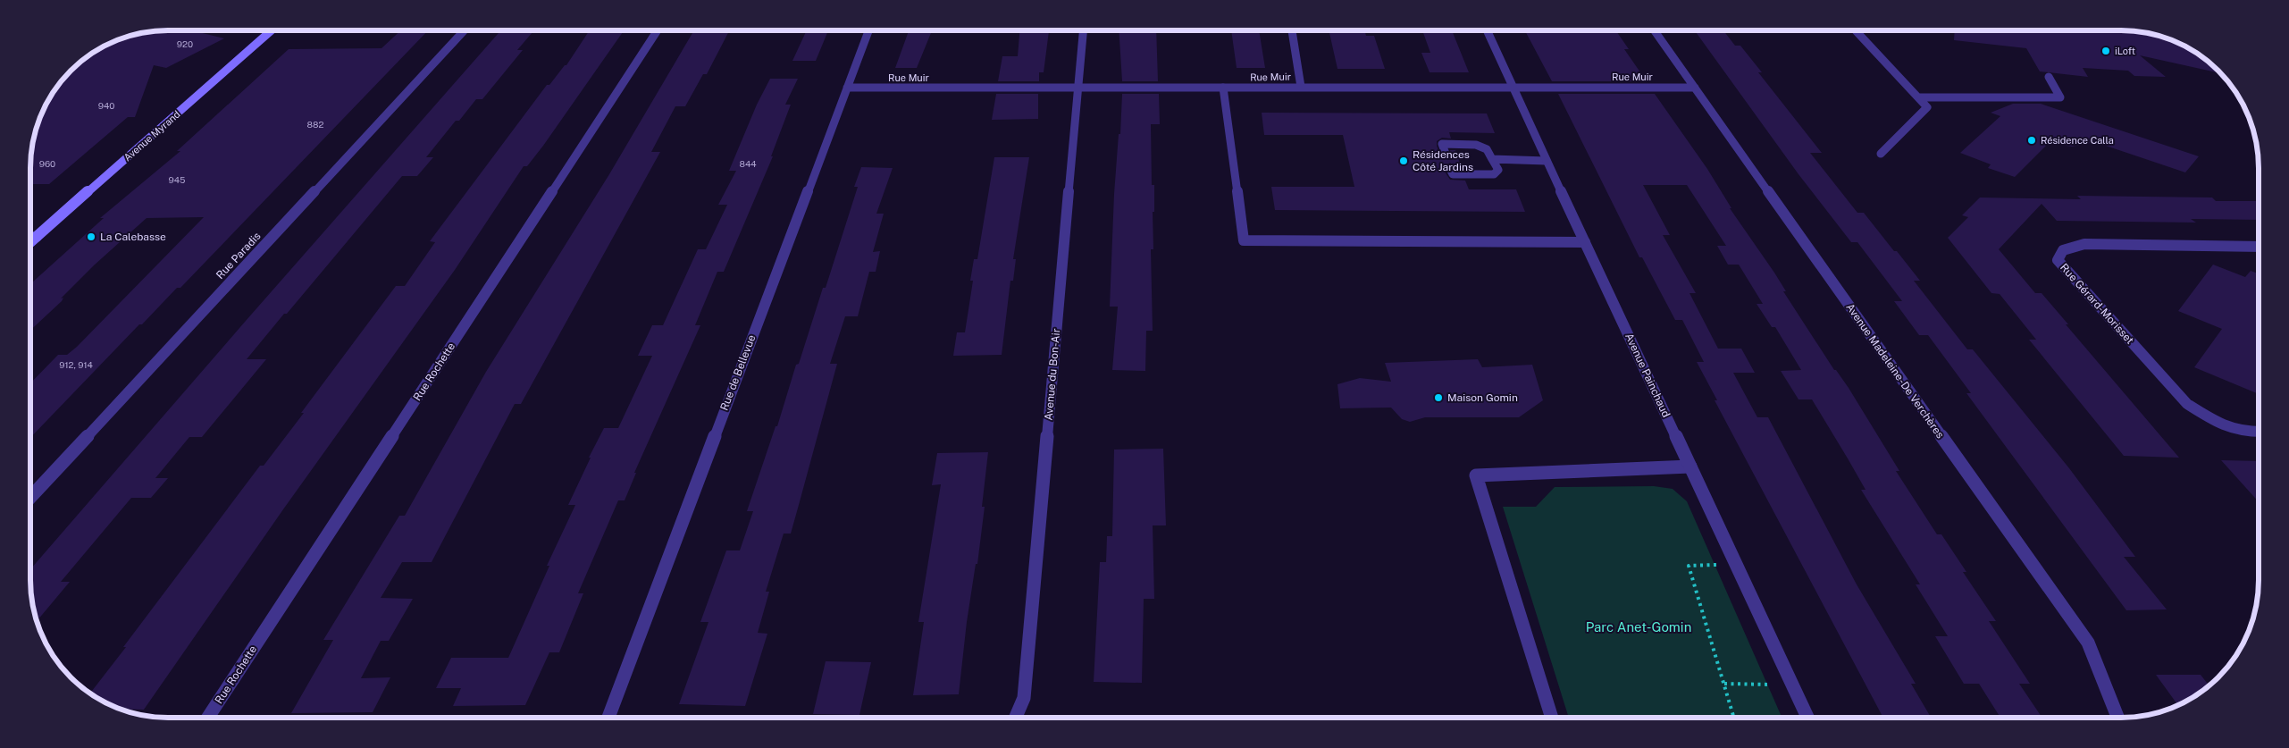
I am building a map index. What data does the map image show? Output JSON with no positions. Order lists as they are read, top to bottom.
{
  "streets": {
    "street": [
      "Rue Muir",
      "Avenue Myrand",
      "Rue Paradis",
      "Rue Gérard-Morisset",
      "Avenue Madeleine-De Verchères",
      "Rue Rochette",
      "Rue de Bellevue",
      "Avenue du Bon-Air",
      "Avenue Painchaud"
    ]
  },
  "crossings": [
    ["Rue Muir", "Avenue Madeleine-De Verchères"],
    ["Rue Muir", "Rue de Bellevue"],
    ["Rue Muir", "Avenue du Bon-Air"],
    ["Rue Muir", "Avenue Painchaud"]
  ],
  "parks": ["Parc Anet-Gomin"],
  "places": [
    "iLoft",
    "Résidence Calla",
    "Résidences Côté Jardins",
    "La Calebasse",
    "Maison Gomin"
  ],
  "house_numbers": [
    "920",
    "940",
    "882",
    "960",
    "844",
    "945",
    "912, 914"
  ]
}
